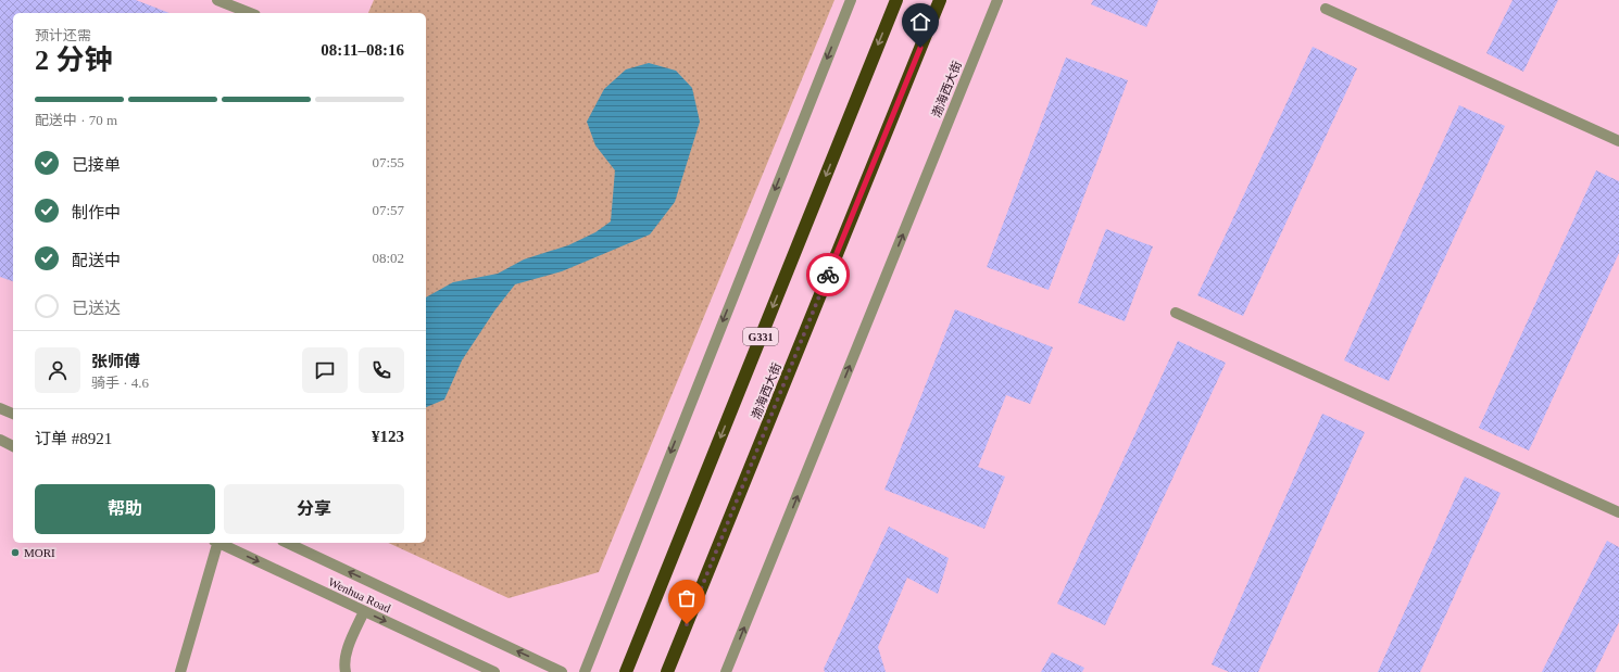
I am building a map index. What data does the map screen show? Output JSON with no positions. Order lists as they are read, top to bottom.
{
  "streets": {
    "highway": ["渤海西大街", "G331"],
    "street": ["Wenhua Road"]
  },
  "places": ["MORI"],
  "page": {
    "heading": ["2 分钟", "预计还需", "08:11–08:16"],
    "panel": [
      "张师傅",
      "骑手 · 4.6",
      "订单 #8921",
      "¥123"
    ],
    "bar": "配送中 · 70 m",
    "list": [
      ["已接单", "07:55"],
      ["制作中", "07:57"],
      ["配送中", "08:02"],
      "已送达"
    ],
    "buttons": ["帮助", "分享"]
  }
}
